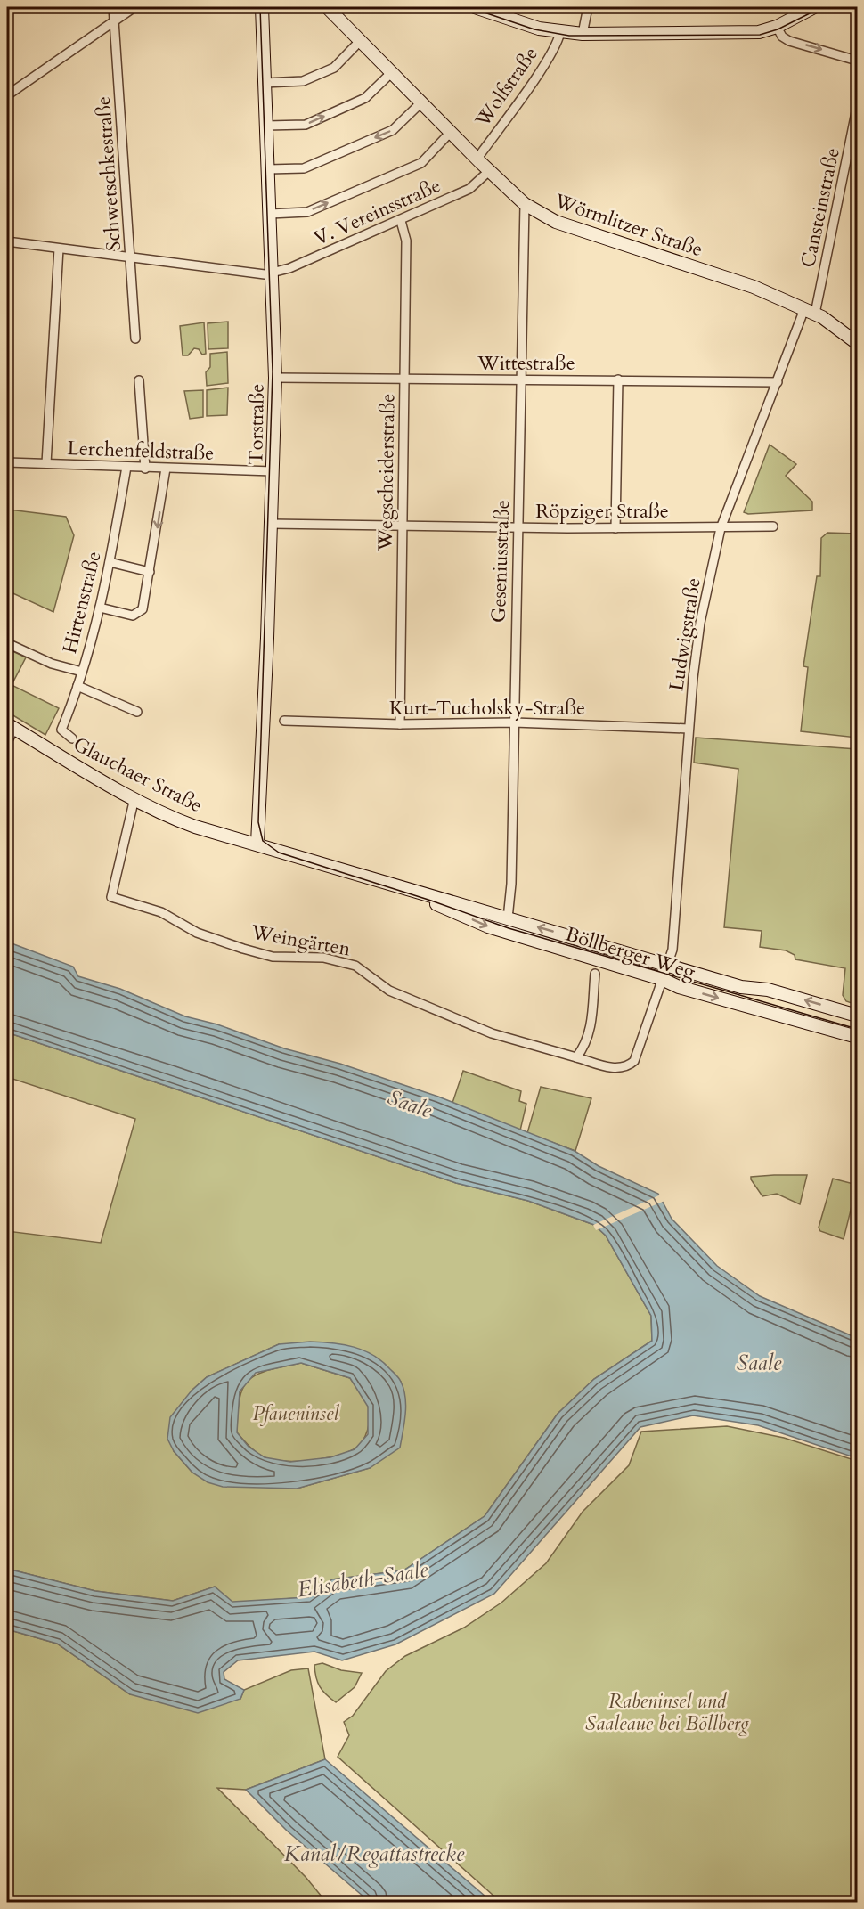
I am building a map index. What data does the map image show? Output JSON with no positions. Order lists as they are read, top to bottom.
{
  "streets": {
    "street": [
      "Wolfstraße",
      "Schwetschkestraße",
      "Cansteinstraße",
      "V. Vereinsstraße",
      "Wörmlitzer Straße",
      "Wittestraße",
      "Torstraße",
      "Lerchenfeldstraße",
      "Wegscheiderstraße",
      "Röpziger Straße",
      "Geseniusstraße",
      "Hirtenstraße",
      "Ludwigstraße",
      "Kurt-Tucholsky-Straße",
      "Glauchaer Straße",
      "Weingärten",
      "Böllberger Weg"
    ]
  },
  "crossings": [
    ["Wolfstraße", "Wörmlitzer Straße"],
    ["Schwetschkestraße", "V. Vereinsstraße"],
    ["Cansteinstraße", "Wörmlitzer Straße"],
    ["Cansteinstraße", "Ludwigstraße"],
    ["V. Vereinsstraße", "Wörmlitzer Straße"],
    ["V. Vereinsstraße", "Torstraße"],
    ["V. Vereinsstraße", "Wegscheiderstraße"],
    ["Wörmlitzer Straße", "Geseniusstraße"],
    ["Wörmlitzer Straße", "Ludwigstraße"],
    ["Wittestraße", "Torstraße"],
    ["Wittestraße", "Wegscheiderstraße"],
    ["Wittestraße", "Geseniusstraße"],
    ["Wittestraße", "Ludwigstraße"],
    ["Torstraße", "Lerchenfeldstraße"],
    ["Torstraße", "Röpziger Straße"],
    ["Torstraße", "Glauchaer Straße"],
    ["Torstraße", "Böllberger Weg"],
    ["Lerchenfeldstraße", "Hirtenstraße"],
    ["Wegscheiderstraße", "Röpziger Straße"],
    ["Wegscheiderstraße", "Kurt-Tucholsky-Straße"],
    ["Röpziger Straße", "Geseniusstraße"],
    ["Röpziger Straße", "Ludwigstraße"],
    ["Geseniusstraße", "Kurt-Tucholsky-Straße"],
    ["Geseniusstraße", "Böllberger Weg"],
    ["Ludwigstraße", "Kurt-Tucholsky-Straße"],
    ["Ludwigstraße", "Weingärten"],
    ["Ludwigstraße", "Böllberger Weg"],
    ["Glauchaer Straße", "Weingärten"],
    ["Glauchaer Straße", "Böllberger Weg"],
    ["Weingärten", "Böllberger Weg"]
  ],
  "water": ["Saale", "Elisabeth-Saale", "Kanal/Regattastrecke"],
  "parks": ["Pfaueninsel", "Rabeninsel und Saaleaue bei Böllberg"]
}
